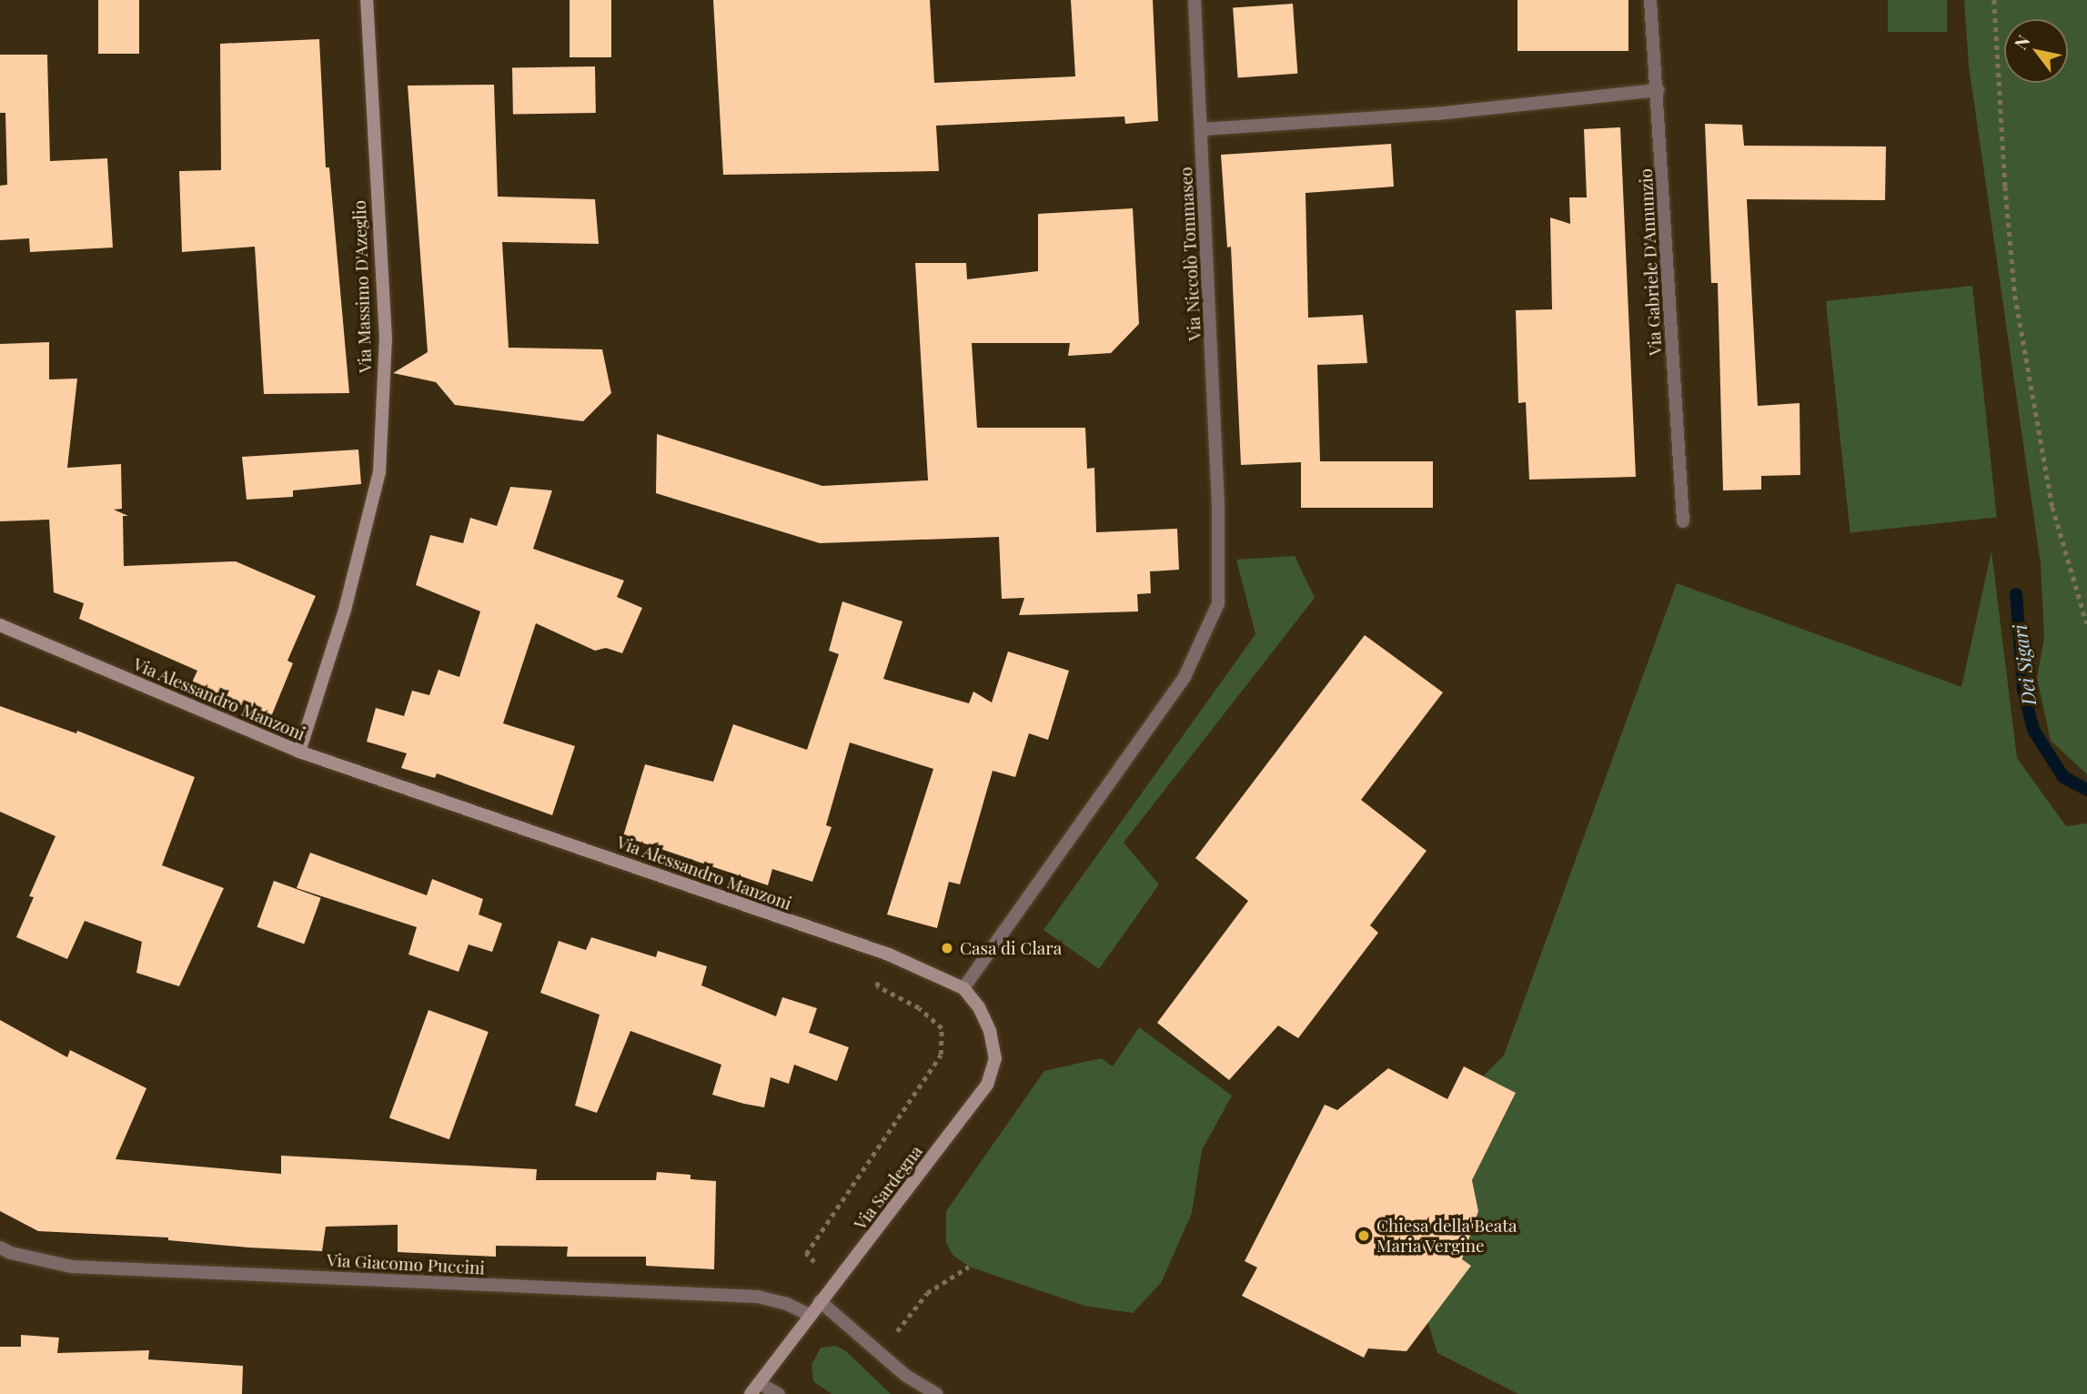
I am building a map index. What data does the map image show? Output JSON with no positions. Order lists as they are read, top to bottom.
{
  "streets": {
    "street": [
      "Via Niccolò Tommaseo",
      "Via Gabriele D'Annunzio",
      "Via Massimo D'Azeglio",
      "Via Alessandro Manzoni",
      "Via Sardegna",
      "Via Giacomo Puccini"
    ]
  },
  "crossings": [
    ["Via Niccolò Tommaseo", "Via Alessandro Manzoni"],
    ["Via Niccolò Tommaseo", "Via Sardegna"],
    ["Via Massimo D'Azeglio", "Via Alessandro Manzoni"],
    ["Via Alessandro Manzoni", "Via Sardegna"],
    ["Via Sardegna", "Via Giacomo Puccini"]
  ],
  "water": ["Dei Sigari"],
  "places": ["Casa di Clara", "Chiesa della Beata Maria Vergine"],
  "north": "top left"
}
